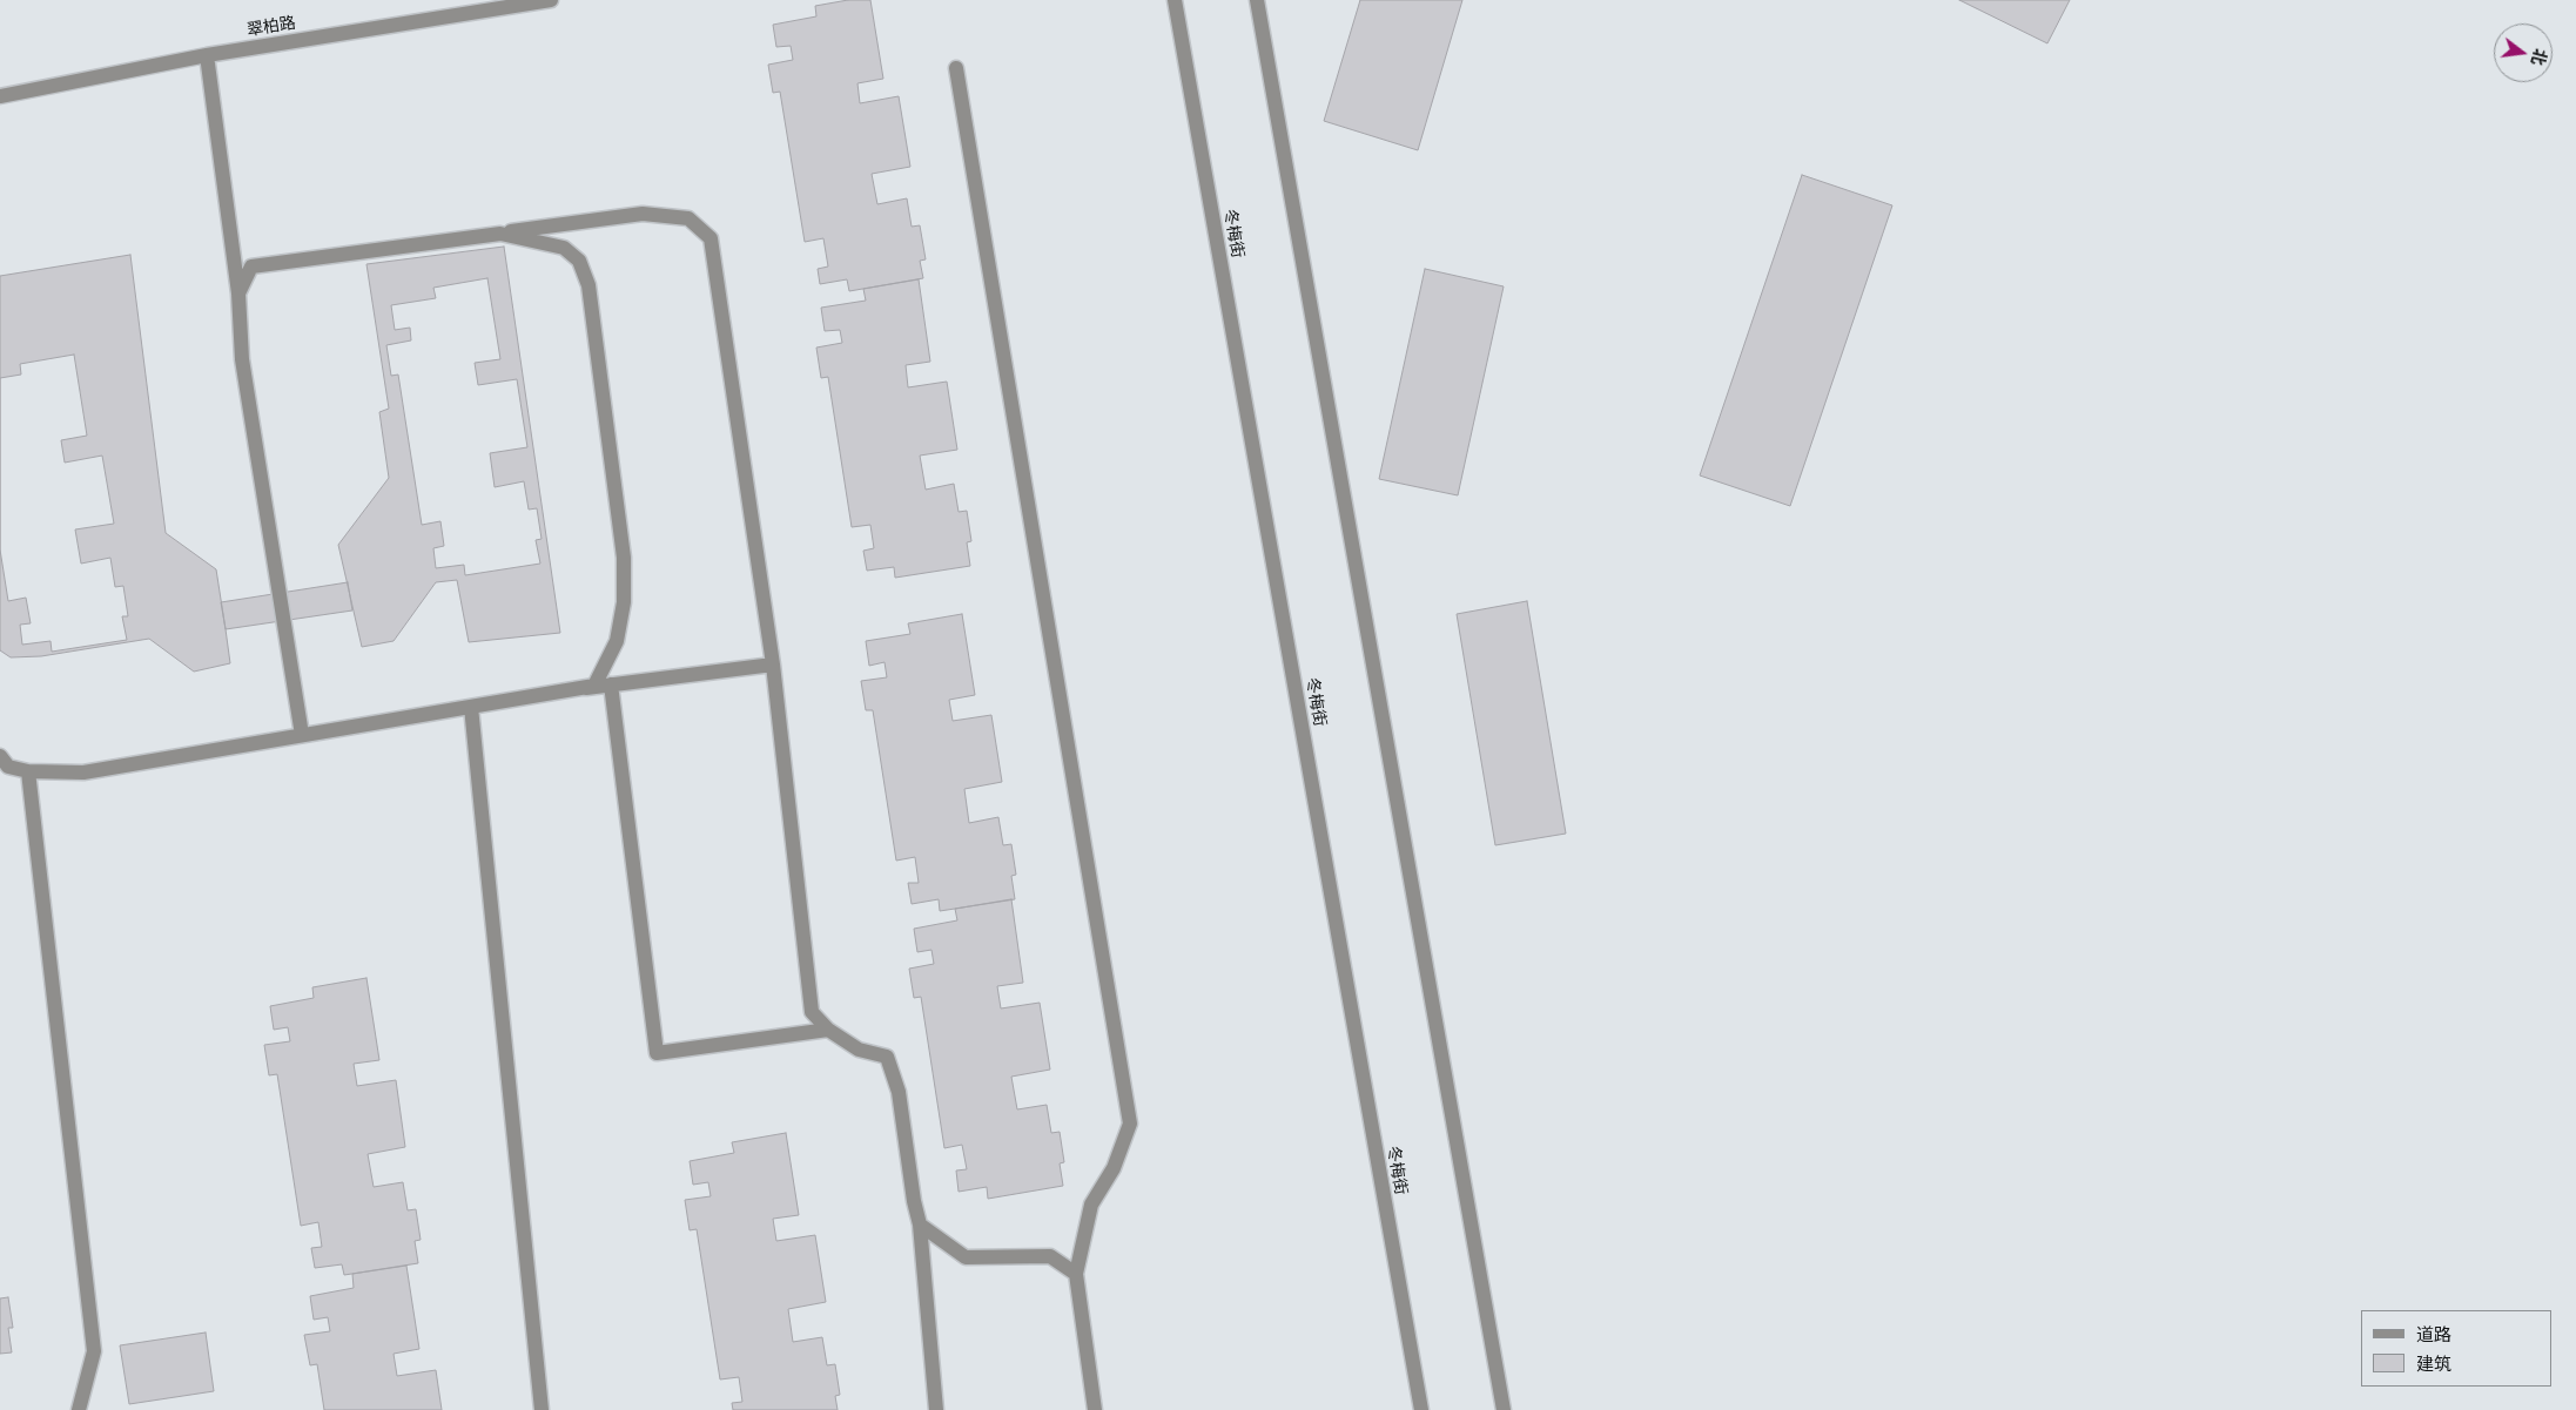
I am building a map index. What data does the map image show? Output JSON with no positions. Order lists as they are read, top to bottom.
{
  "streets": {
    "street": ["翠柏路", "冬梅街"]
  },
  "legend": ["道路", "建筑"],
  "north": "right"
}
